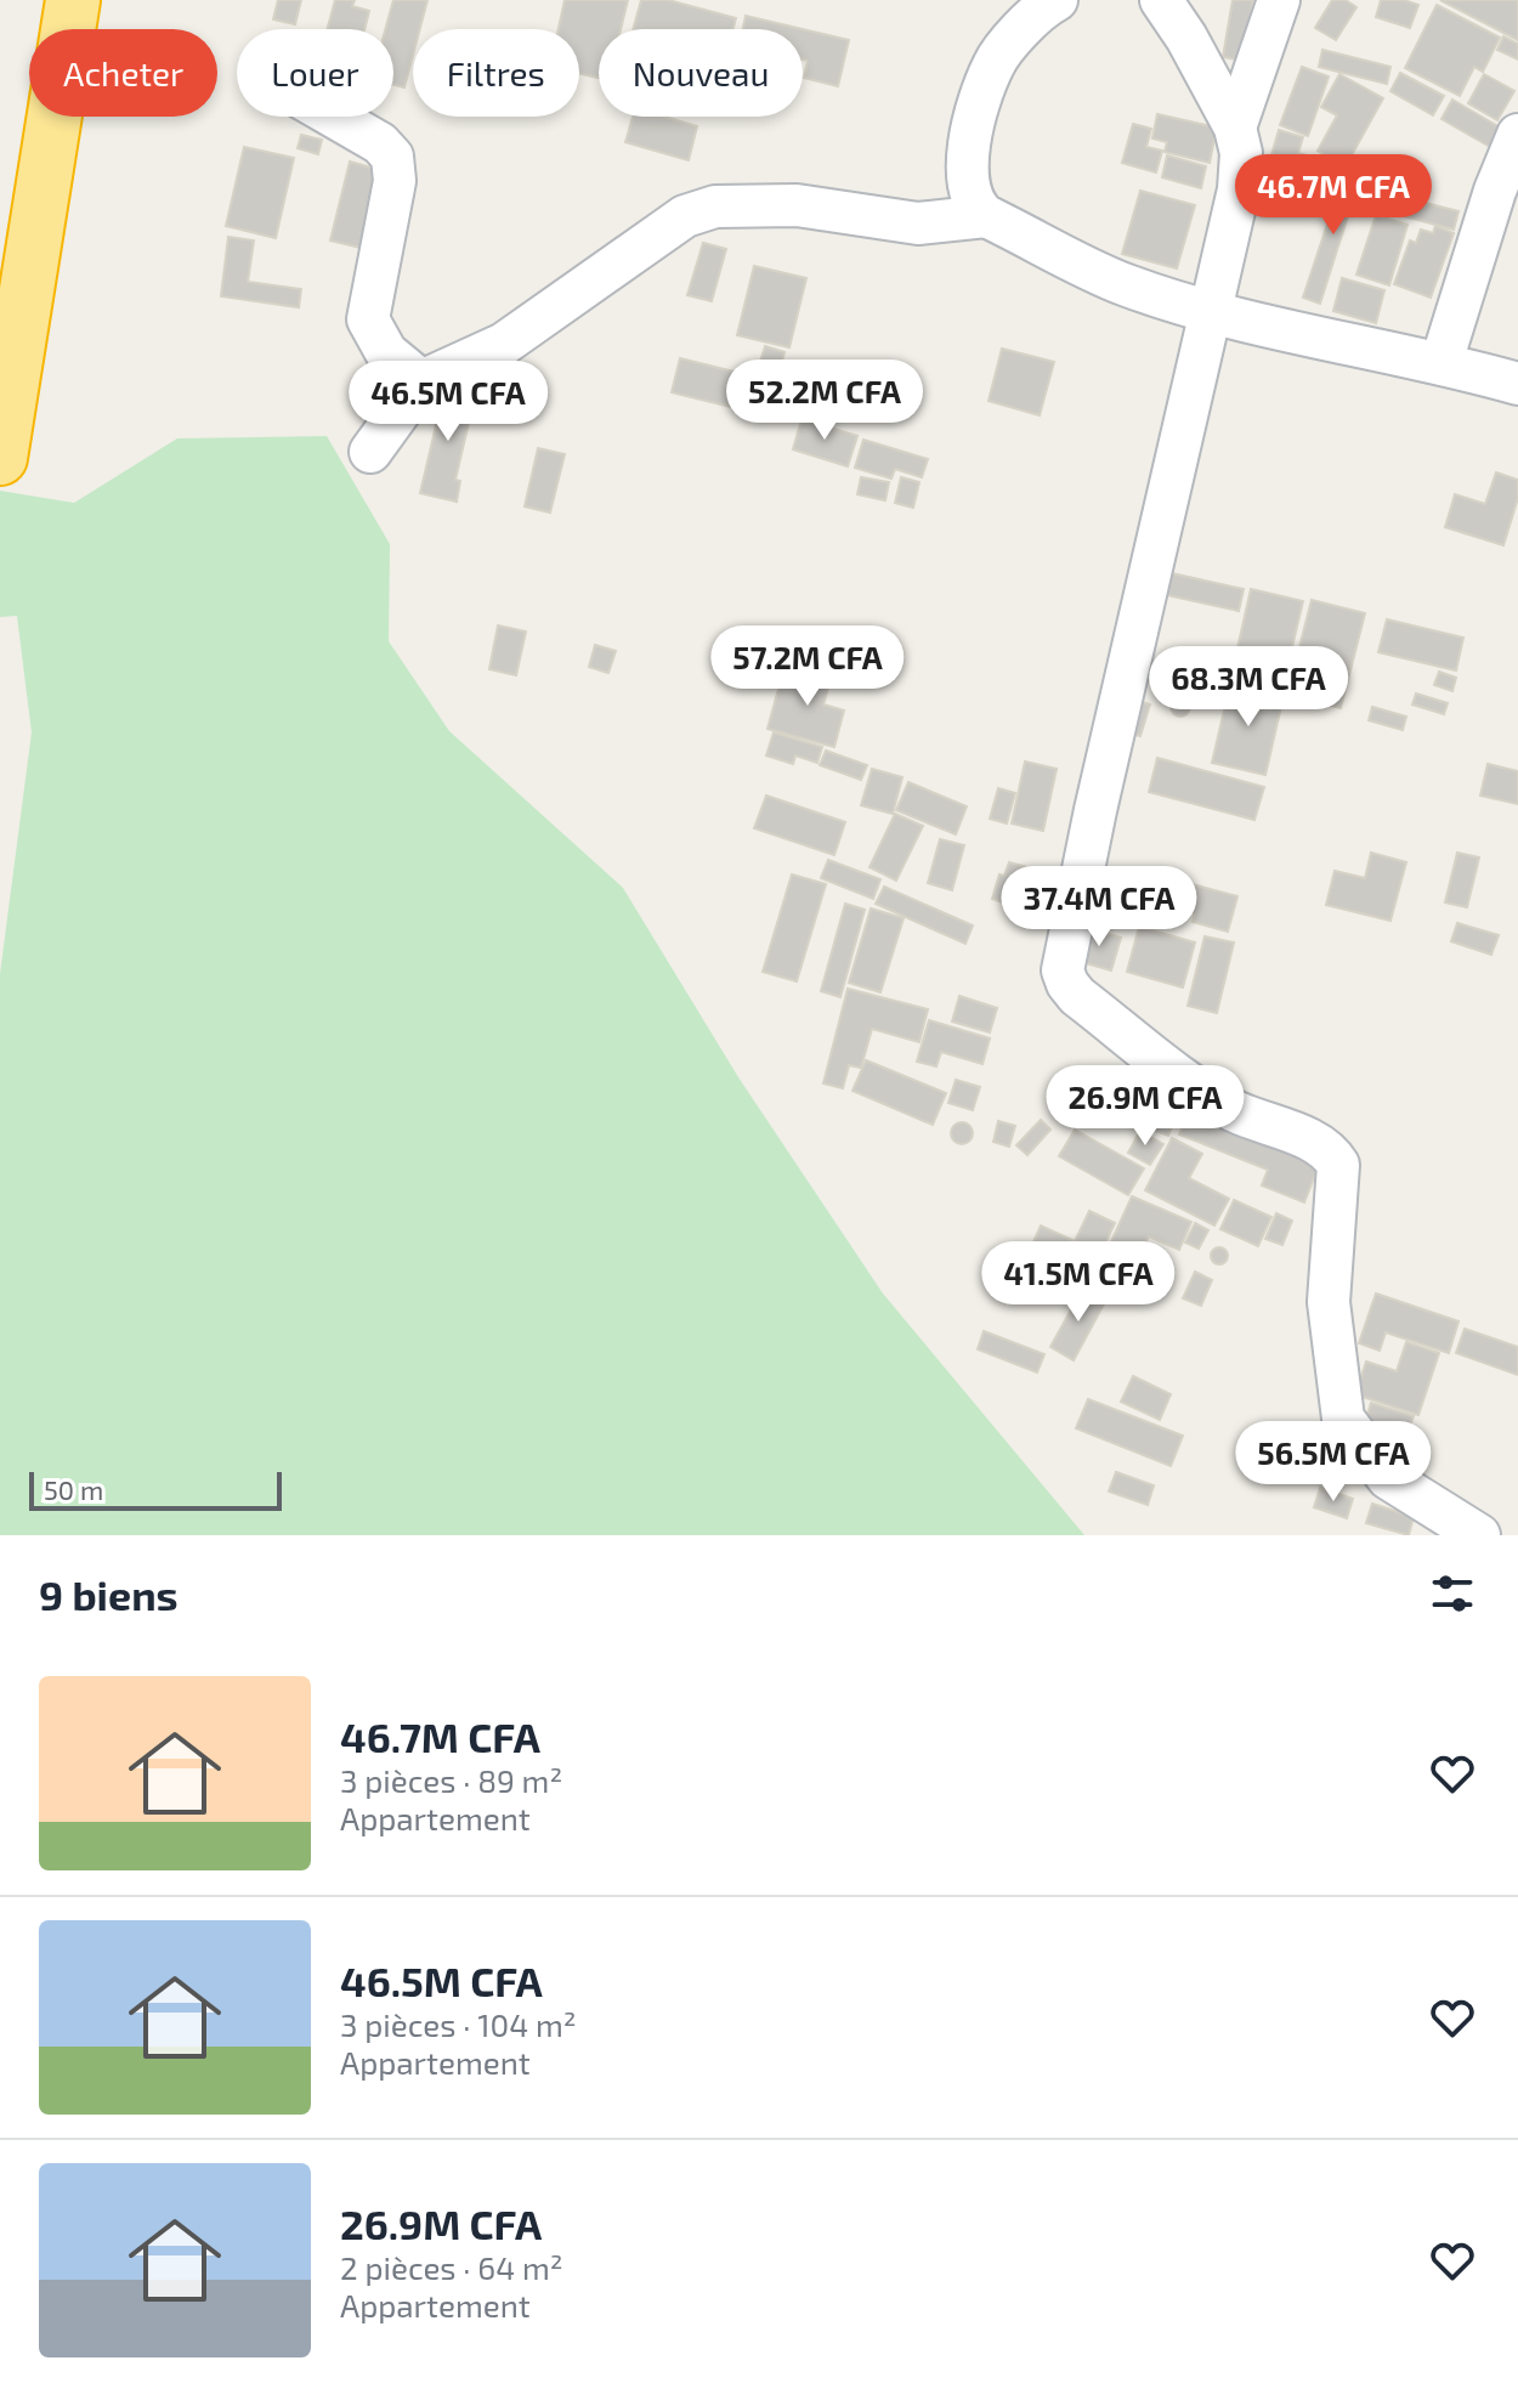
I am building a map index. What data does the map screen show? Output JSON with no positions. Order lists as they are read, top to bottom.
{
  "scale_bar": "50 m",
  "page": {
    "chip": [
      "Acheter",
      "Louer",
      "Filtres",
      "Nouveau"
    ],
    "price": [
      "46.7M CFA",
      "52.2M CFA",
      "46.5M CFA",
      "57.2M CFA",
      "68.3M CFA",
      "37.4M CFA",
      "26.9M CFA",
      "41.5M CFA",
      "56.5M CFA"
    ],
    "scale": "50 m",
    "heading": "9 biens",
    "list": [
      {
        "name": "46.7M CFA",
        "note": "3 pièces · 89 m² · Appartement"
      },
      {
        "name": "46.5M CFA",
        "note": "3 pièces · 104 m² · Appartement"
      },
      {
        "name": "26.9M CFA",
        "note": "2 pièces · 64 m² · Appartement"
      }
    ]
  }
}
